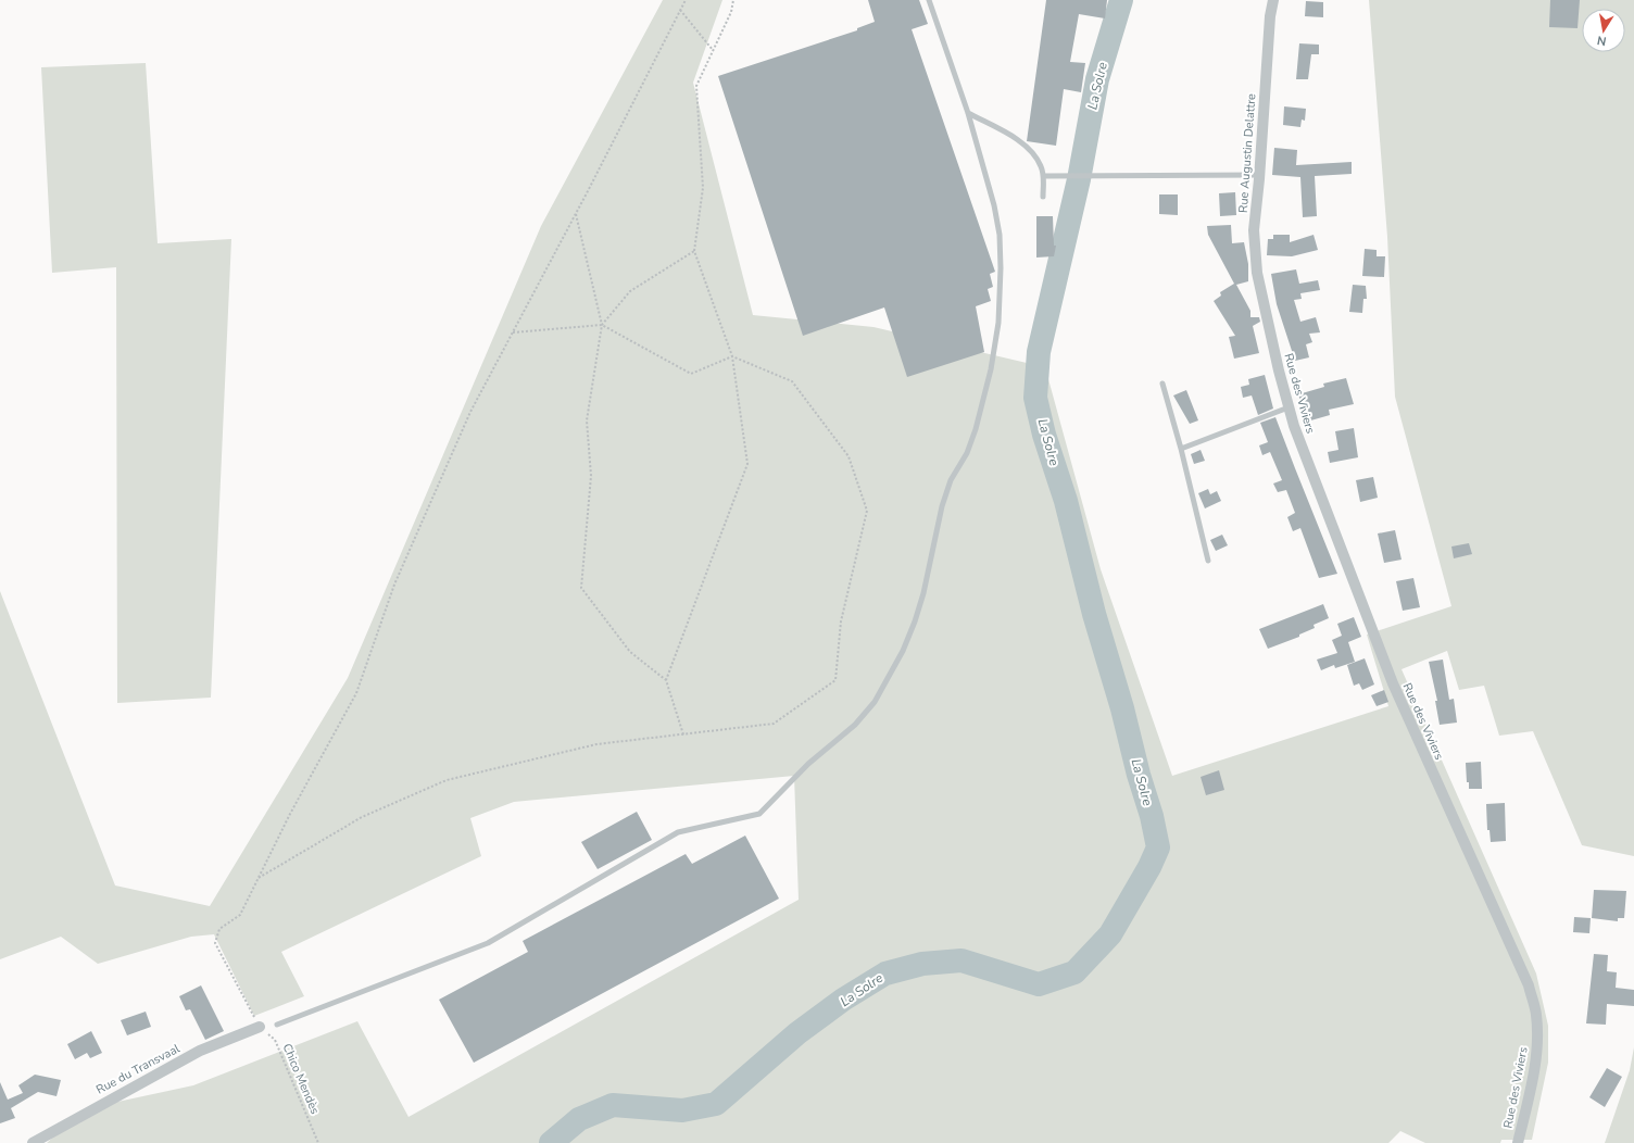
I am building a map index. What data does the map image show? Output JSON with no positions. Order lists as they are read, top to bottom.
{
  "streets": {
    "street": ["Rue Augustin Delattre", "Rue des Viviers", "Rue du Transvaal"],
    "path": ["Chico Mendès"]
  },
  "crossings": [
    ["Rue Augustin Delattre", "Rue des Viviers"],
    ["Rue du Transvaal", "Chico Mendès"]
  ],
  "water": ["La Solre"],
  "north": "bottom"
}
